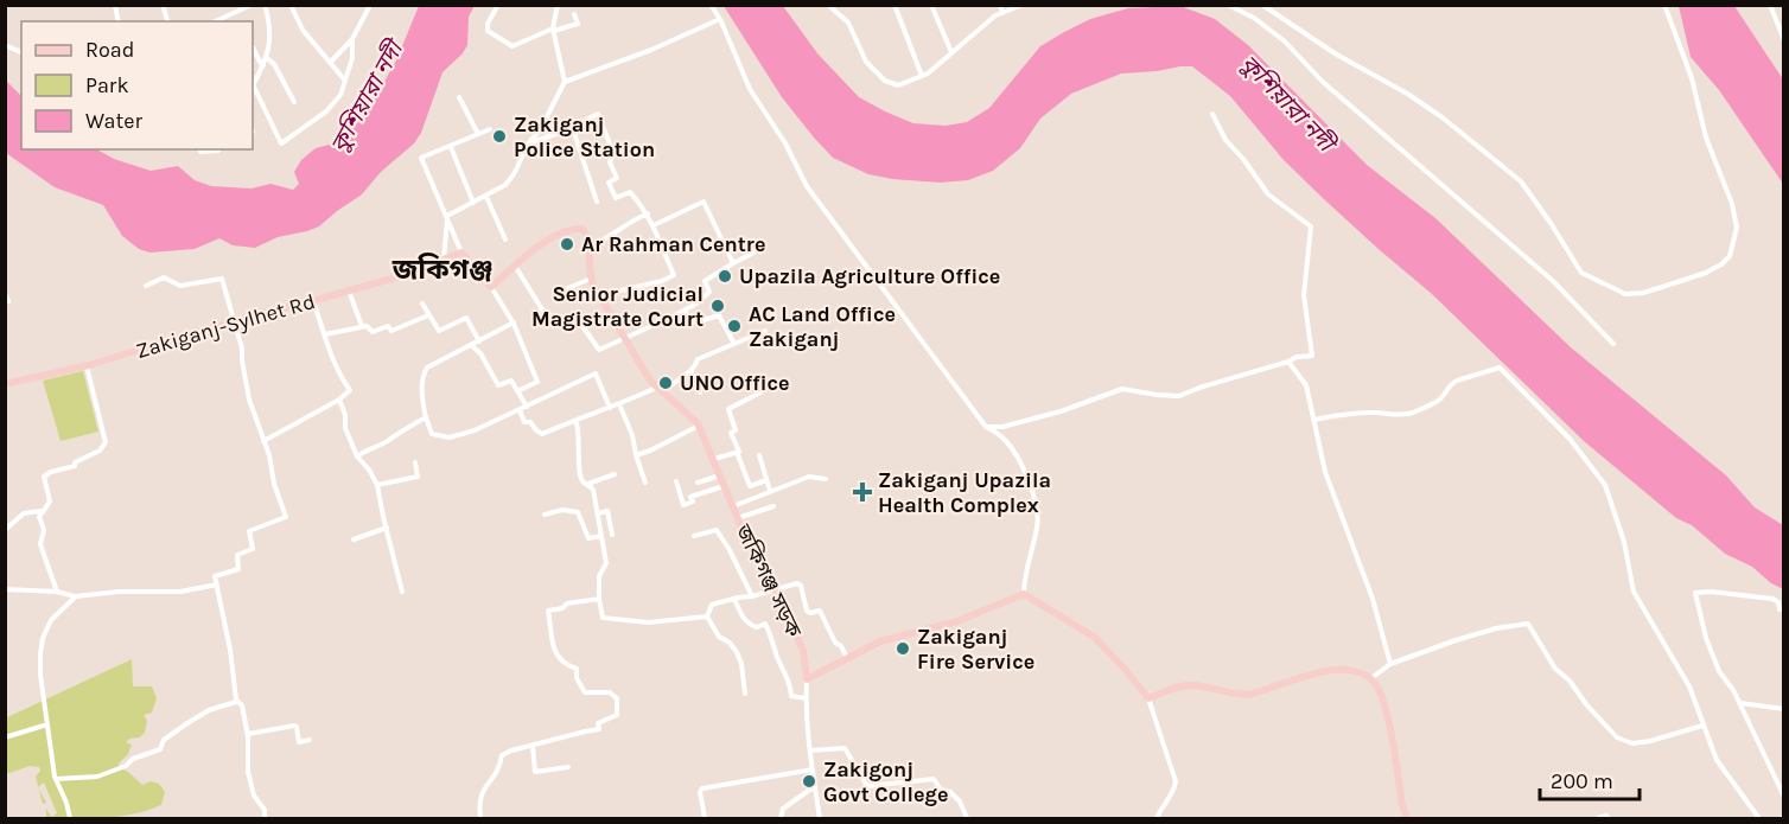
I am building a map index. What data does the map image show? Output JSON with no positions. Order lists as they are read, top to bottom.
{
  "streets": {
    "main road": ["Zakiganj-Sylhet Rd", "জকিগঞ্জ সড়ক"]
  },
  "districts": ["জকিগঞ্জ"],
  "water": ["কুশিয়ারা নদী"],
  "places": {
    "other": [
      "Zakiganj Police Station",
      "Ar Rahman Centre",
      "Upazila Agriculture Office",
      "Senior Judicial Magistrate Court",
      "AC Land Office Zakiganj",
      "UNO Office",
      "Zakiganj Fire Service",
      "Zakigonj Govt College"
    ],
    "health": ["Zakiganj Upazila Health Complex"]
  },
  "legend": ["Road", "Park", "Water"],
  "scale_bar": "200 m"
}
